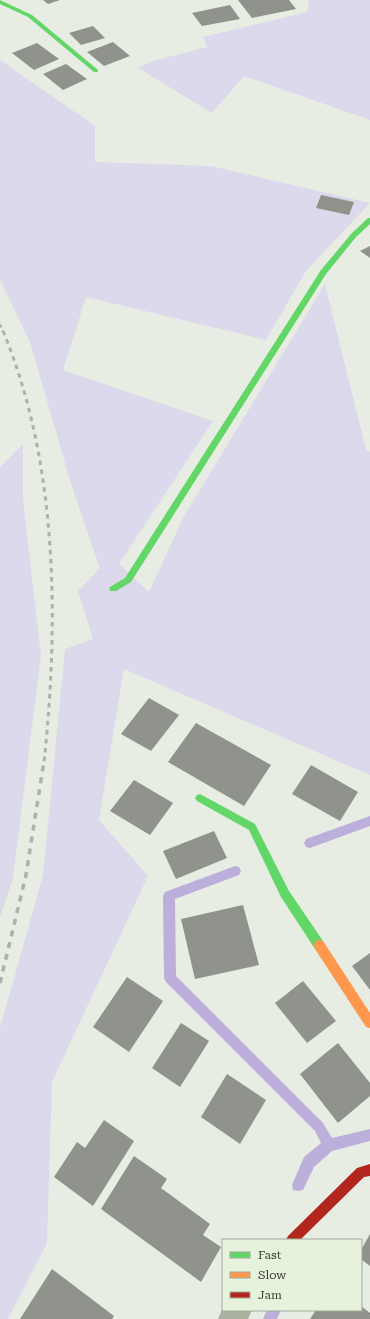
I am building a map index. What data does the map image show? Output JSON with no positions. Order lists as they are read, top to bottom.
{
  "legend": ["Fast", "Slow", "Jam"]
}
